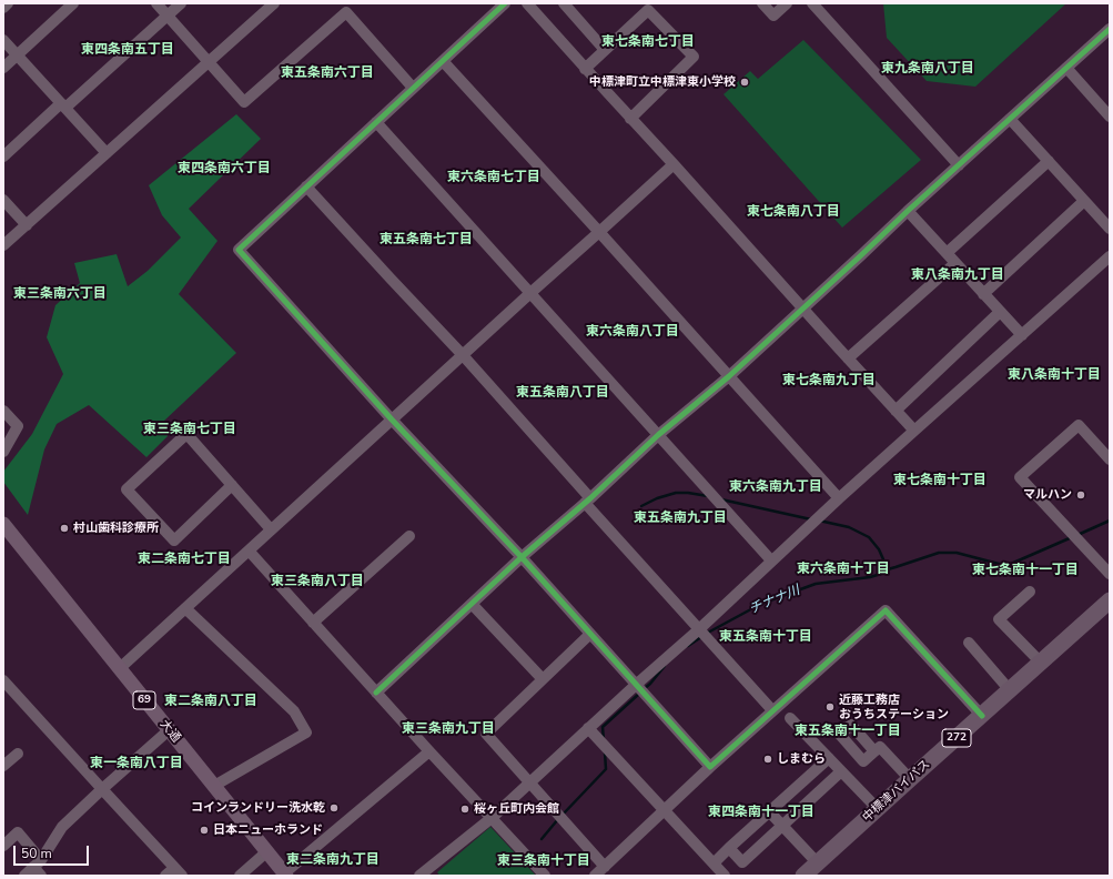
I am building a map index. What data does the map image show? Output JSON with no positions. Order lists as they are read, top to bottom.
{
  "streets": {
    "highway": ["272", "中標津バイパス"],
    "main road": ["69", "大通"]
  },
  "districts": [
    "東七条南七丁目",
    "東四条南五丁目",
    "東九条南八丁目",
    "東五条南六丁目",
    "東四条南六丁目",
    "東六条南七丁目",
    "東七条南八丁目",
    "東五条南七丁目",
    "東八条南九丁目",
    "東三条南六丁目",
    "東六条南八丁目",
    "東八条南十丁目",
    "東七条南九丁目",
    "東五条南八丁目",
    "東三条南七丁目",
    "東七条南十丁目",
    "東六条南九丁目",
    "東五条南九丁目",
    "東二条南七丁目",
    "東六条南十丁目",
    "東七条南十一丁目",
    "東三条南八丁目",
    "東五条南十丁目",
    "東二条南八丁目",
    "東三条南九丁目",
    "東五条南十一丁目",
    "東一条南八丁目",
    "東四条南十一丁目",
    "東二条南九丁目",
    "東三条南十丁目"
  ],
  "water": ["チナナ川"],
  "places": [
    "中標津町立中標津東小学校",
    "マルハン",
    "村山歯科診療所",
    "近藤工務店 おうちステーション",
    "しまむら",
    "コインランドリー洗水乾",
    "桜ヶ丘町内会館",
    "日本ニューホランド"
  ],
  "scale_bar": "50 m"
}
